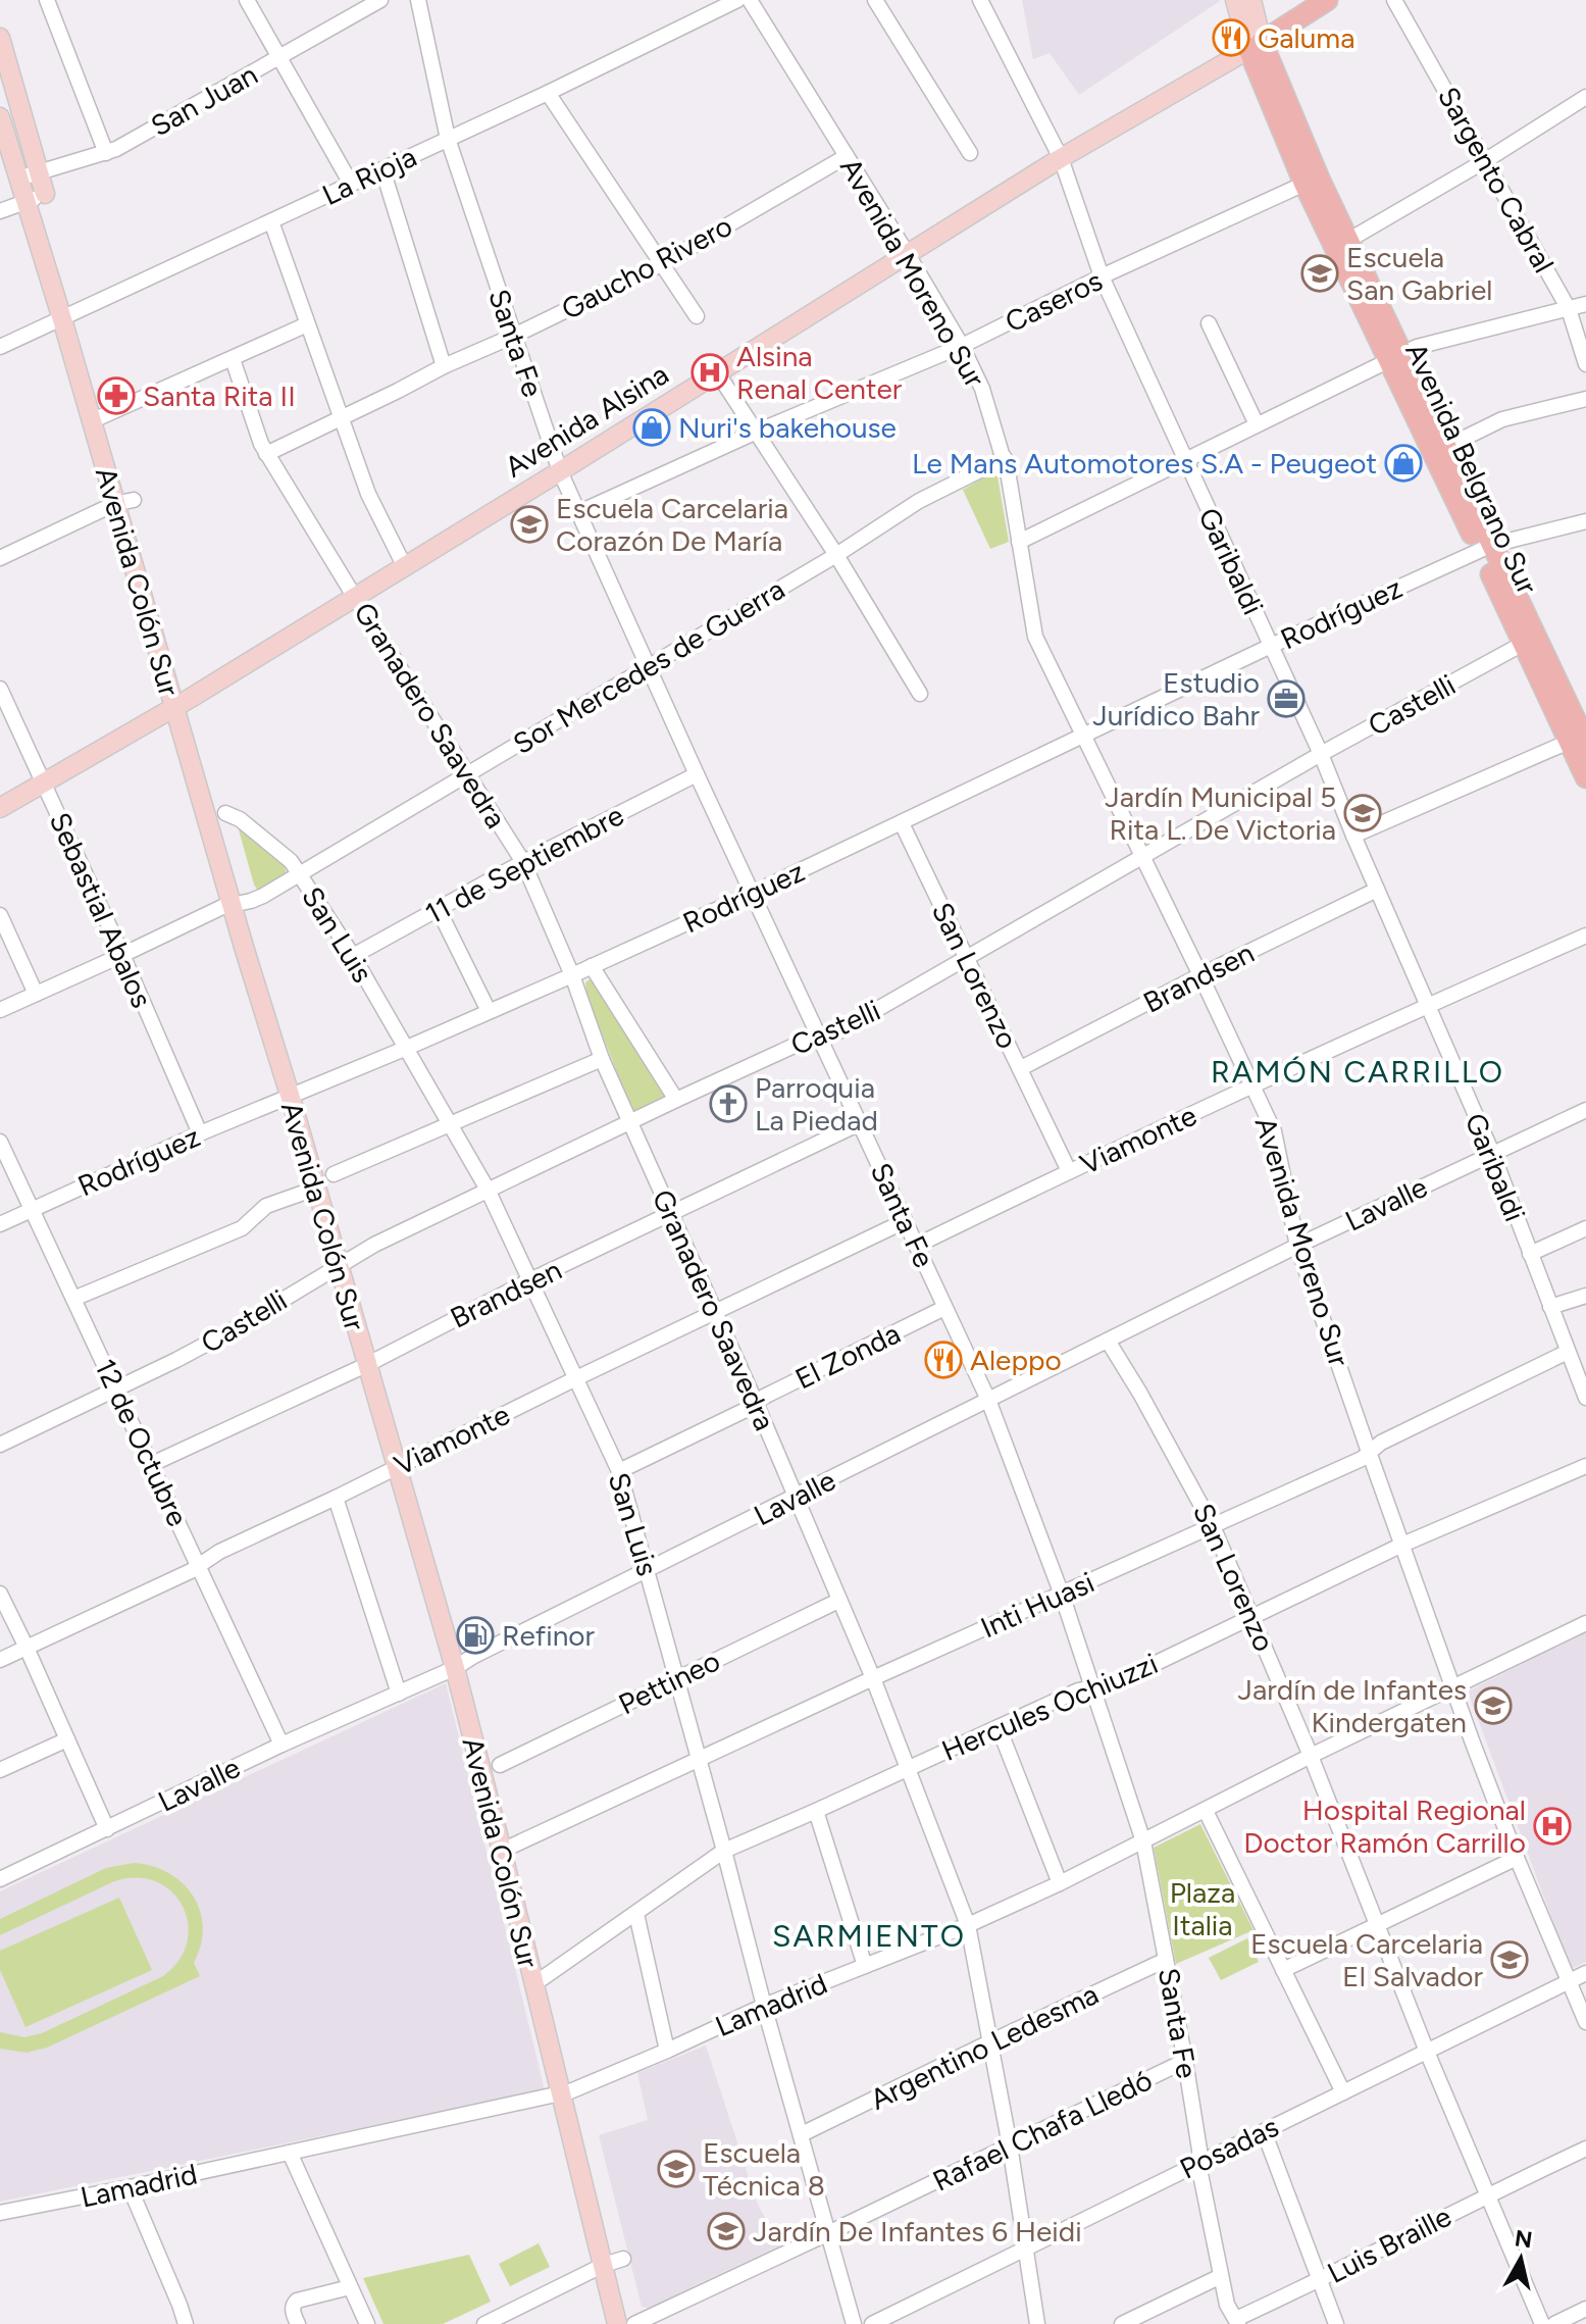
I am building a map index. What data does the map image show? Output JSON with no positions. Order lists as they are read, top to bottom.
{
  "streets": {
    "highway": ["Avenida Alsina", "Avenida Belgrano Sur"],
    "main road": ["Avenida Colón Sur"],
    "street": [
      "San Juan",
      "La Rioja",
      "Sargento Cabral",
      "Gaucho Rivero",
      "Avenida Moreno Sur",
      "Caseros",
      "Santa Fe",
      "Garibaldi",
      "Rodríguez",
      "Sor Mercedes de Guerra",
      "Castelli",
      "Granadero Saavedra",
      "11 de Septiembre",
      "Sebastial Abalos",
      "San Luis",
      "San Lorenzo",
      "Brandsen",
      "Viamonte",
      "Lavalle",
      "El Zonda",
      "12 de Octubre",
      "Inti Huasi",
      "Pettineo",
      "Hercules Ochiuzzi",
      "Lamadrid",
      "Argentino Ledesma",
      "Rafael Chafa Lledó",
      "Posadas",
      "Luis Braille"
    ]
  },
  "crossings": [
    ["San Juan", "Avenida Colón Sur"],
    ["La Rioja", "Santa Fe"],
    ["La Rioja", "Avenida Colón Sur"],
    ["La Rioja", "Granadero Saavedra"],
    ["Gaucho Rivero", "Avenida Moreno Sur"],
    ["Gaucho Rivero", "Santa Fe"],
    ["Gaucho Rivero", "Granadero Saavedra"],
    ["Avenida Moreno Sur", "Caseros"],
    ["Avenida Moreno Sur", "Avenida Alsina"],
    ["Avenida Moreno Sur", "Rodríguez"],
    ["Avenida Moreno Sur", "Sor Mercedes de Guerra"],
    ["Avenida Moreno Sur", "Castelli"],
    ["Avenida Moreno Sur", "Brandsen"],
    ["Avenida Moreno Sur", "Viamonte"],
    ["Avenida Moreno Sur", "Lavalle"],
    ["Avenida Moreno Sur", "Inti Huasi"],
    ["Avenida Moreno Sur", "Hercules Ochiuzzi"],
    ["Avenida Moreno Sur", "Lamadrid"],
    ["Avenida Moreno Sur", "Posadas"],
    ["Caseros", "Santa Fe"],
    ["Caseros", "Avenida Belgrano Sur"],
    ["Caseros", "Garibaldi"],
    ["Santa Fe", "Avenida Alsina"],
    ["Santa Fe", "Rodríguez"],
    ["Santa Fe", "Sor Mercedes de Guerra"],
    ["Santa Fe", "Castelli"],
    ["Santa Fe", "11 de Septiembre"],
    ["Santa Fe", "Brandsen"],
    ["Santa Fe", "Viamonte"],
    ["Santa Fe", "Lavalle"],
    ["Santa Fe", "El Zonda"],
    ["Santa Fe", "Inti Huasi"],
    ["Santa Fe", "Hercules Ochiuzzi"],
    ["Santa Fe", "Lamadrid"],
    ["Santa Fe", "Argentino Ledesma"],
    ["Santa Fe", "Rafael Chafa Lledó"],
    ["Santa Fe", "Posadas"],
    ["Santa Fe", "Luis Braille"],
    ["Avenida Alsina", "Avenida Belgrano Sur"],
    ["Avenida Alsina", "Garibaldi"],
    ["Avenida Alsina", "Avenida Colón Sur"],
    ["Avenida Alsina", "Granadero Saavedra"],
    ["Avenida Alsina", "Sebastial Abalos"],
    ["Avenida Belgrano Sur", "Rodríguez"],
    ["Avenida Belgrano Sur", "Castelli"],
    ["Garibaldi", "Rodríguez"],
    ["Garibaldi", "Castelli"],
    ["Garibaldi", "Brandsen"],
    ["Garibaldi", "Viamonte"],
    ["Garibaldi", "Lavalle"],
    ["Garibaldi", "Inti Huasi"],
    ["Avenida Colón Sur", "Rodríguez"],
    ["Avenida Colón Sur", "Sor Mercedes de Guerra"],
    ["Avenida Colón Sur", "Castelli"],
    ["Avenida Colón Sur", "Brandsen"],
    ["Avenida Colón Sur", "Viamonte"],
    ["Avenida Colón Sur", "Lavalle"],
    ["Avenida Colón Sur", "Inti Huasi"],
    ["Avenida Colón Sur", "Hercules Ochiuzzi"],
    ["Avenida Colón Sur", "Lamadrid"],
    ["Rodríguez", "Granadero Saavedra"],
    ["Rodríguez", "Sebastial Abalos"],
    ["Rodríguez", "San Luis"],
    ["Rodríguez", "San Lorenzo"],
    ["Rodríguez", "12 de Octubre"],
    ["Sor Mercedes de Guerra", "Granadero Saavedra"],
    ["Sor Mercedes de Guerra", "San Luis"],
    ["Castelli", "Granadero Saavedra"],
    ["Castelli", "San Luis"],
    ["Castelli", "San Lorenzo"],
    ["Castelli", "12 de Octubre"],
    ["Granadero Saavedra", "11 de Septiembre"],
    ["Granadero Saavedra", "Brandsen"],
    ["Granadero Saavedra", "Viamonte"],
    ["Granadero Saavedra", "Lavalle"],
    ["Granadero Saavedra", "El Zonda"],
    ["Granadero Saavedra", "Inti Huasi"],
    ["Granadero Saavedra", "Pettineo"],
    ["Granadero Saavedra", "Hercules Ochiuzzi"],
    ["Granadero Saavedra", "Lamadrid"],
    ["Granadero Saavedra", "Argentino Ledesma"],
    ["Granadero Saavedra", "Rafael Chafa Lledó"],
    ["Granadero Saavedra", "Posadas"],
    ["11 de Septiembre", "San Luis"],
    ["San Luis", "Brandsen"],
    ["San Luis", "Viamonte"],
    ["San Luis", "Lavalle"],
    ["San Luis", "El Zonda"],
    ["San Luis", "Inti Huasi"],
    ["San Luis", "Pettineo"],
    ["San Luis", "Hercules Ochiuzzi"],
    ["San Luis", "Lamadrid"],
    ["San Luis", "Argentino Ledesma"],
    ["San Luis", "Rafael Chafa Lledó"],
    ["San Lorenzo", "Brandsen"],
    ["San Lorenzo", "Viamonte"],
    ["San Lorenzo", "Lavalle"],
    ["San Lorenzo", "Inti Huasi"],
    ["San Lorenzo", "Hercules Ochiuzzi"],
    ["San Lorenzo", "Lamadrid"],
    ["San Lorenzo", "Posadas"],
    ["San Lorenzo", "Luis Braille"],
    ["Brandsen", "12 de Octubre"],
    ["Viamonte", "12 de Octubre"],
    ["Lavalle", "12 de Octubre"]
  ],
  "districts": ["RAMÓN CARRILLO", "SARMIENTO"],
  "parks": ["Plaza Italia"],
  "places": {
    "restaurant": ["Galuma", "Aleppo"],
    "school or university": [
      "Escuela San Gabriel",
      "Escuela Carcelaria Corazón De María",
      "Jardín Municipal 5 Rita L. De Victoria",
      "Jardín de Infantes Kindergaten",
      "Escuela Carcelaria El Salvador",
      "Escuela Técnica 8",
      "Jardín De Infantes 6 Heidi"
    ],
    "hospital": ["Alsina Renal Center", "Hospital Regional Doctor Ramón Carrillo"],
    "pharmacy": ["Santa Rita II"],
    "shop": ["Nuri's bakehouse", "Le Mans Automotores S.A - Peugeot"],
    "office": ["Estudio Jurídico Bahr"],
    "church": ["Parroquia La Piedad"],
    "fuel station": ["Refinor"]
  },
  "north": "top"
}
